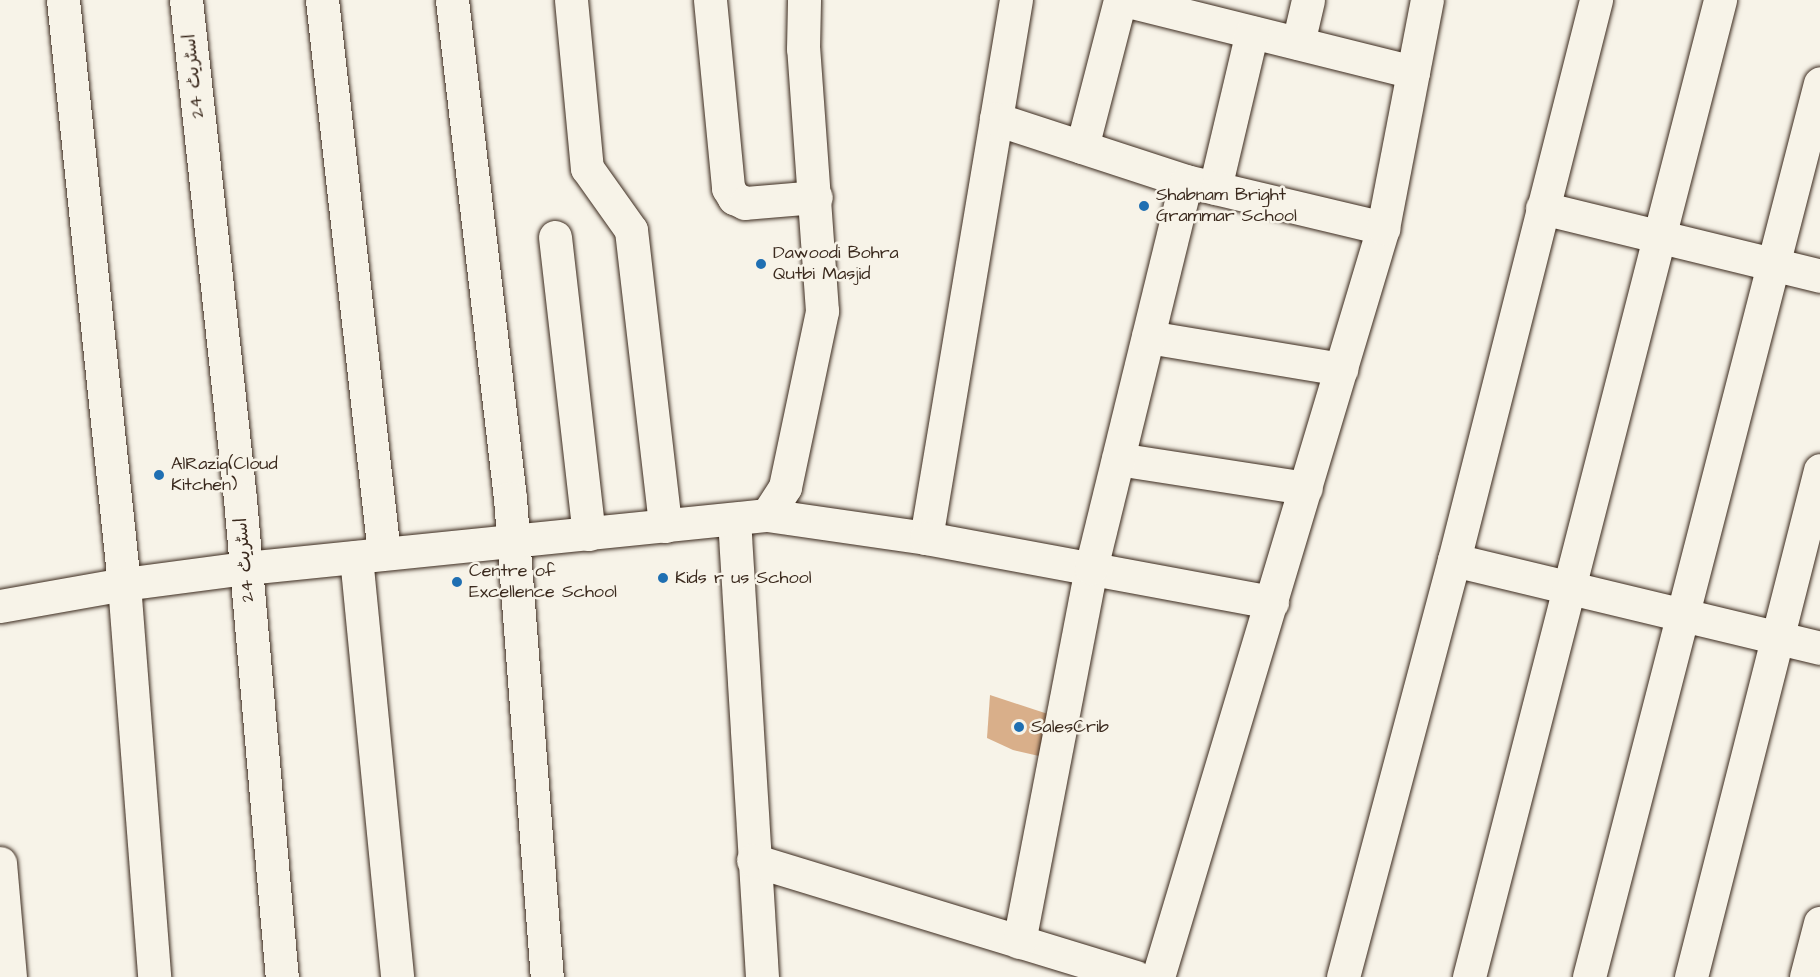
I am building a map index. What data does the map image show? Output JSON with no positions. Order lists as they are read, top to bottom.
{
  "streets": {
    "street": ["اسٹریٹ 24"]
  },
  "places": [
    "Shabnam Bright Grammar School",
    "Dawoodi Bohra Qutbi Masjid",
    "AlRaziq(Cloud Kitchen)",
    "Kids r us School",
    "Centre of Excellence School",
    "SalesCrib"
  ]
}
